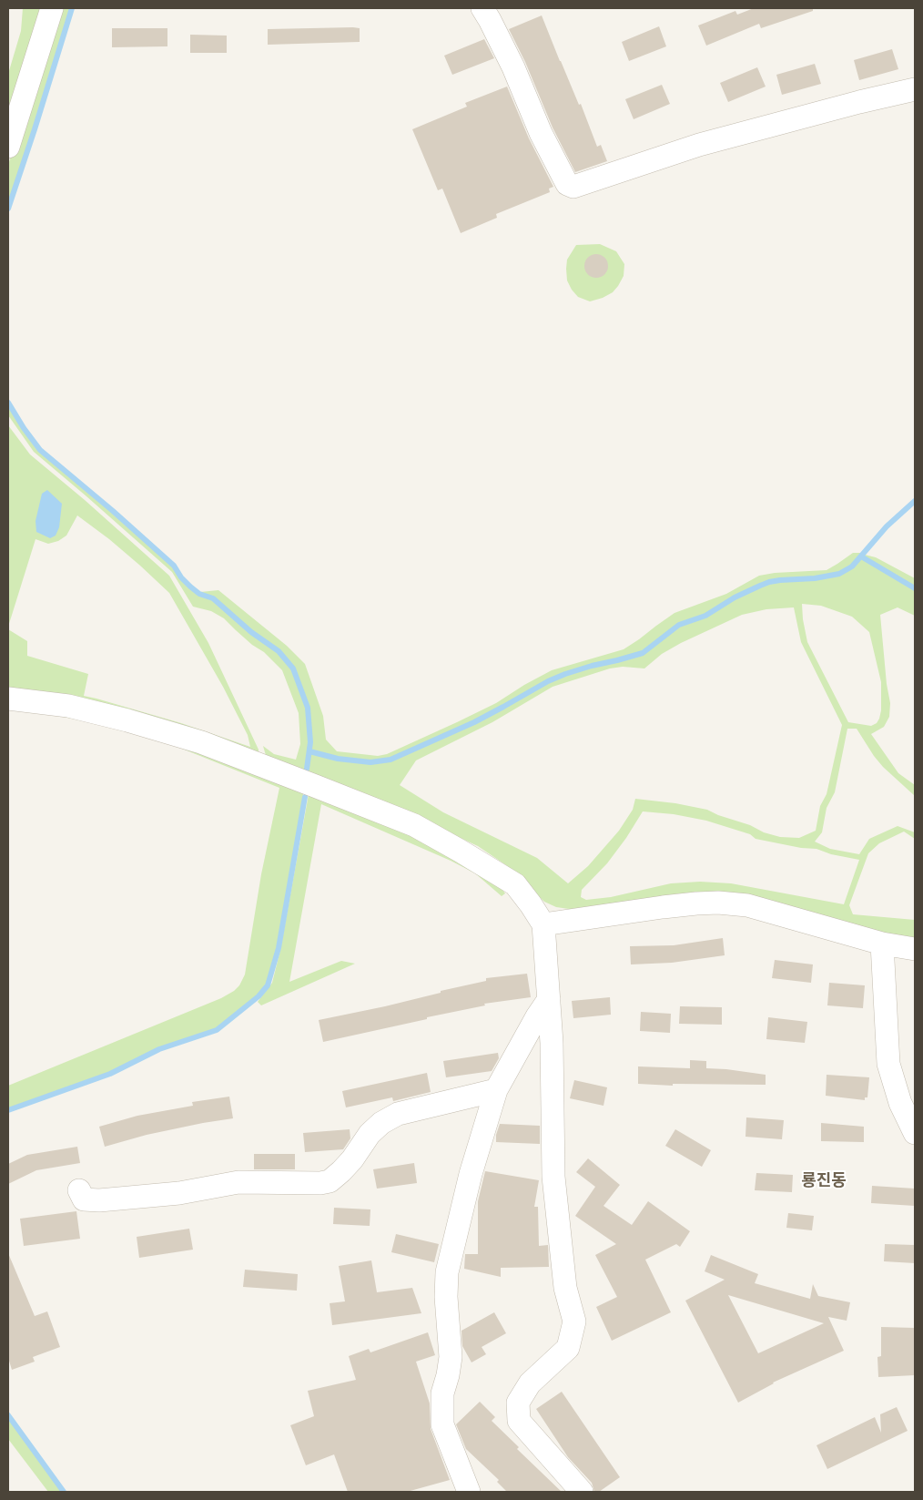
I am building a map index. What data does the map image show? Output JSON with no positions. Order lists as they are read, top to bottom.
{
  "districts": ["룡진동"]
}
